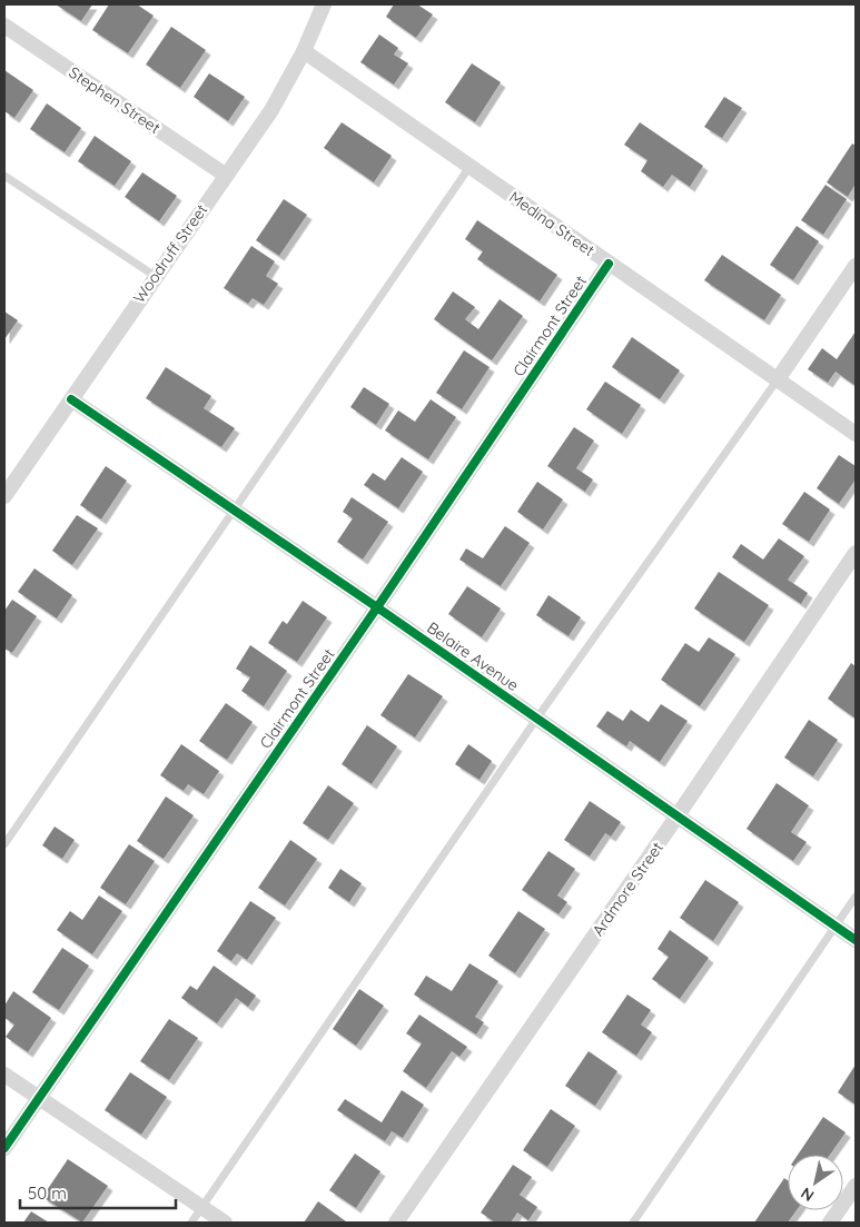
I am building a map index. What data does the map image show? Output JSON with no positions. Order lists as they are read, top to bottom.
{
  "streets": {
    "street": [
      "Stephen Street",
      "Medina Street",
      "Woodruff Street",
      "Clairmont Street",
      "Belaire Avenue",
      "Ardmore Street"
    ]
  },
  "crossings": [
    ["Stephen Street", "Woodruff Street"],
    ["Medina Street", "Woodruff Street"],
    ["Medina Street", "Clairmont Street"],
    ["Woodruff Street", "Belaire Avenue"],
    ["Clairmont Street", "Belaire Avenue"],
    ["Belaire Avenue", "Ardmore Street"]
  ],
  "scale_bar": "50 m",
  "north": "bottom left"
}
